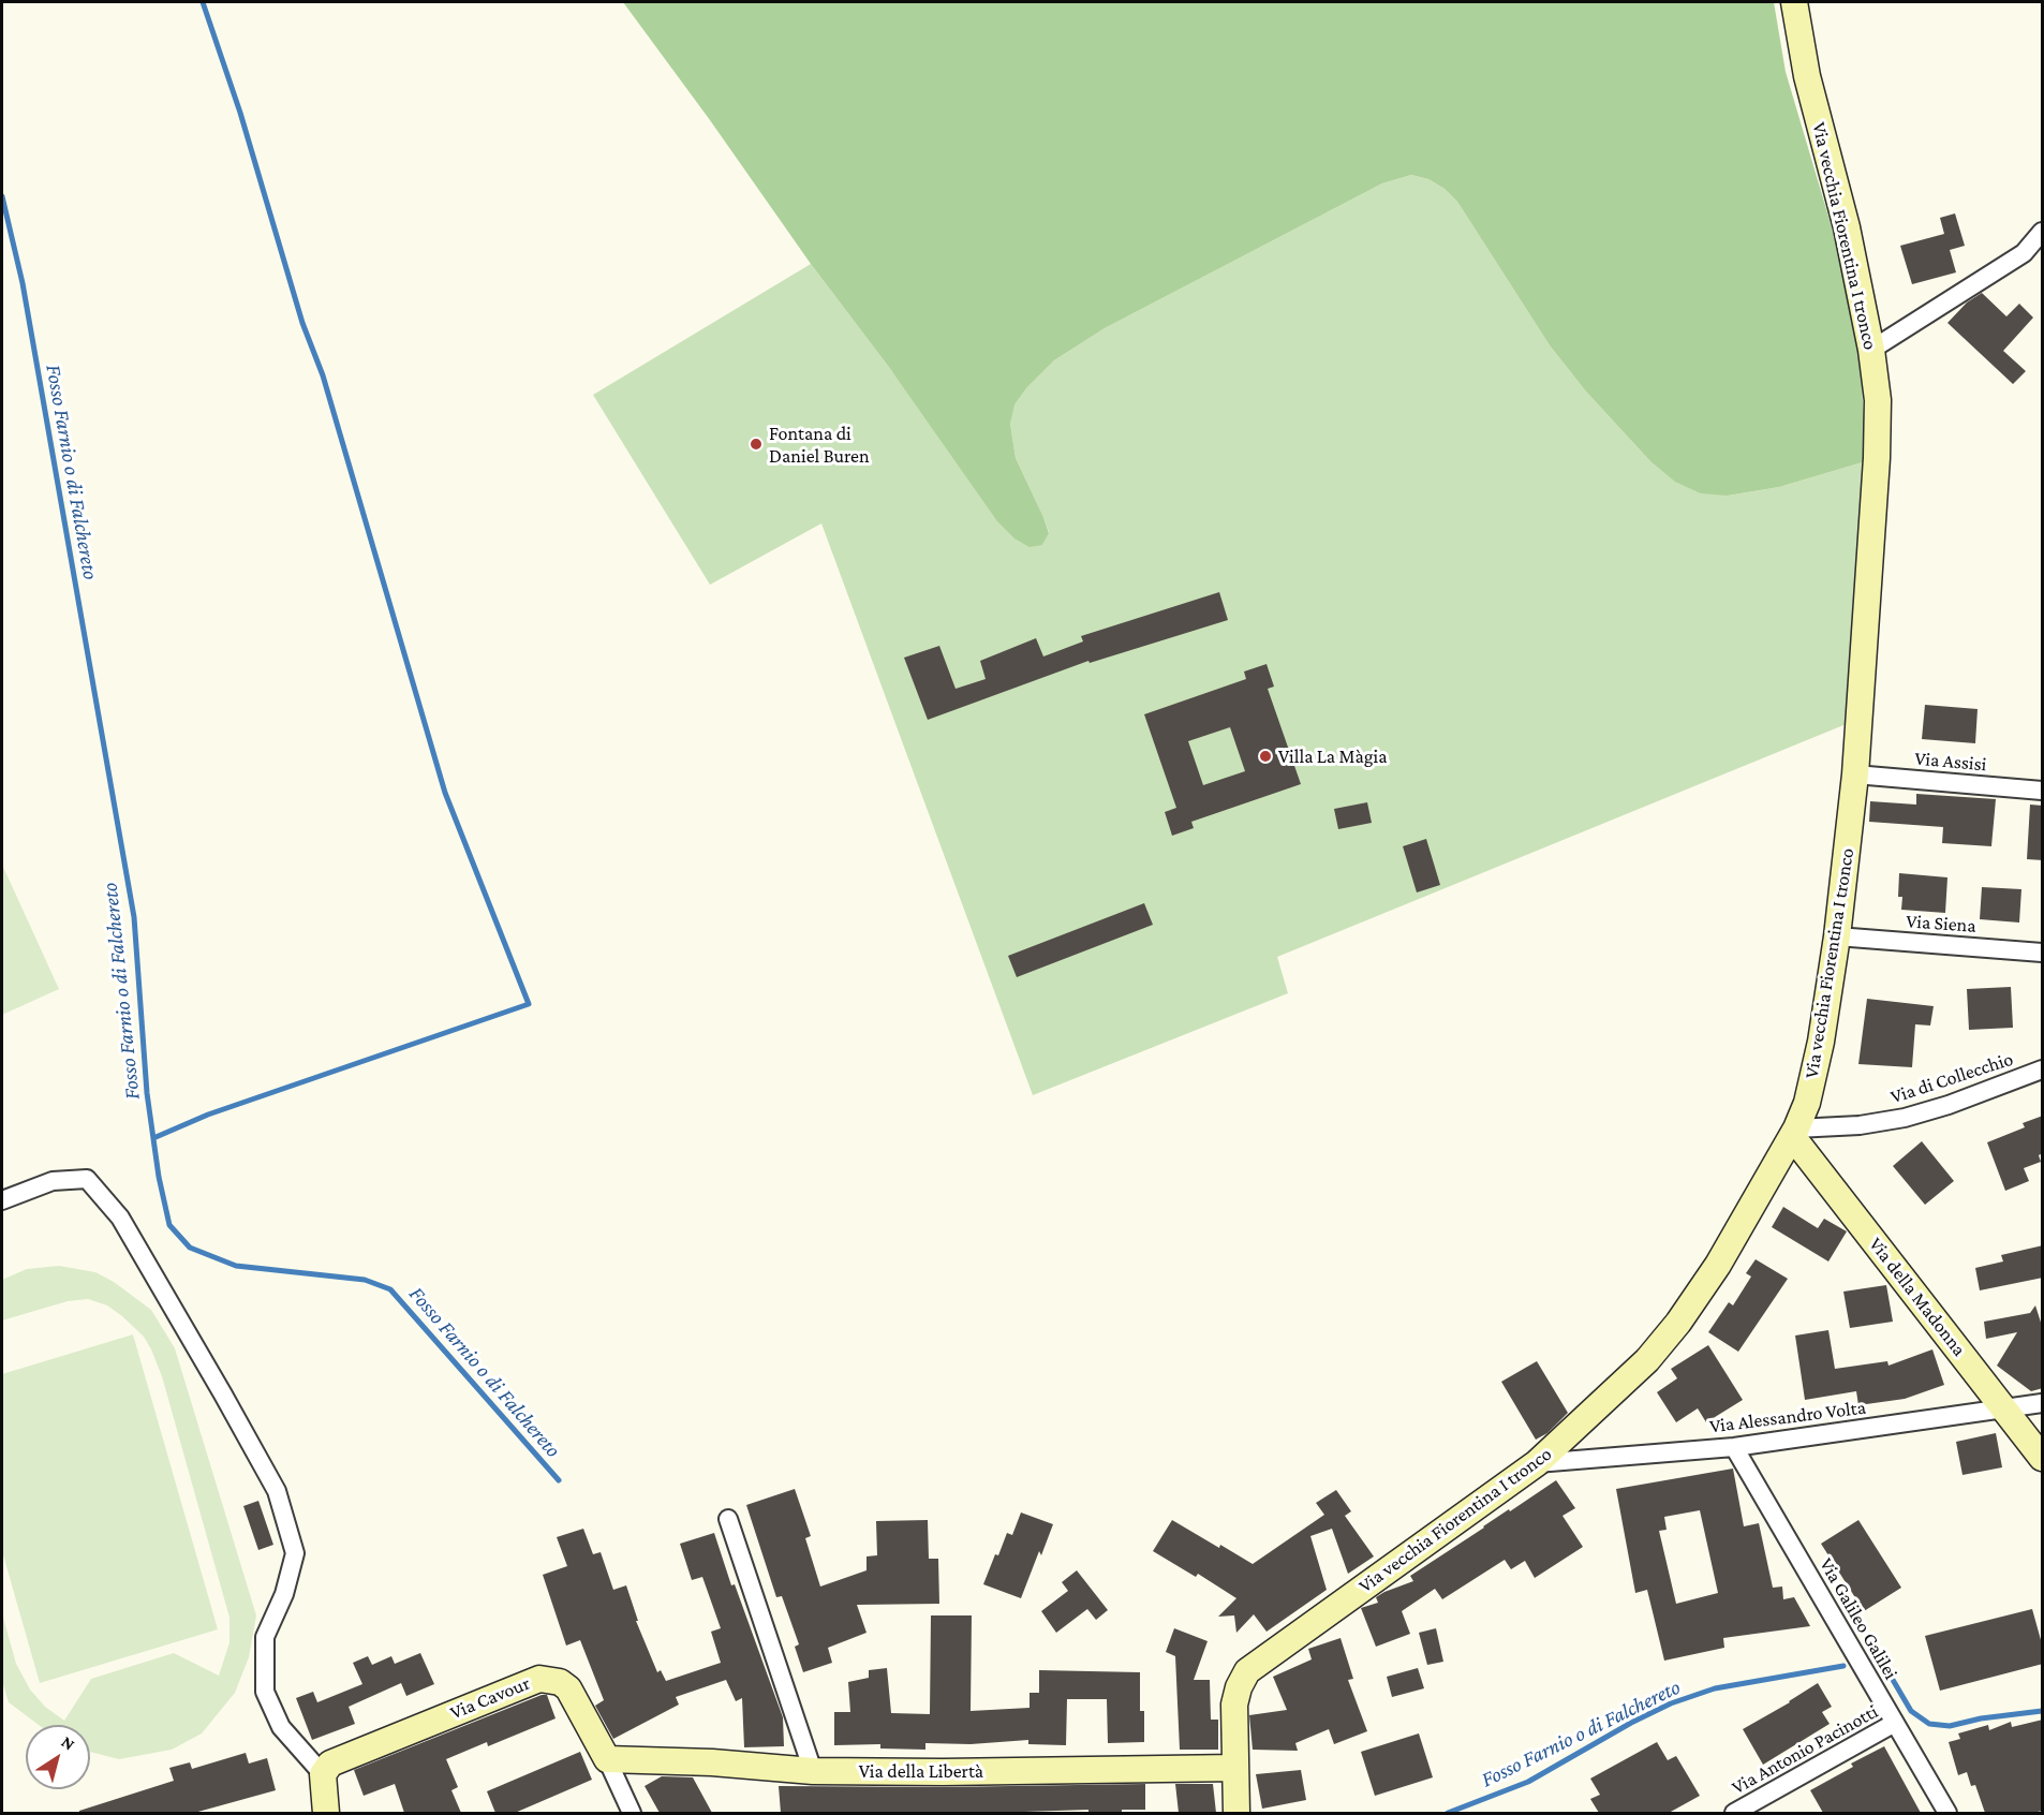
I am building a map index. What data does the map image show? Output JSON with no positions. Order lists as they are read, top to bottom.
{
  "streets": {
    "street": [
      "Via vecchia Fiorentina I tronco",
      "Via Assisi",
      "Via Siena",
      "Via di Collecchio",
      "Via della Madonna",
      "Via Alessandro Volta",
      "Via Galileo Galilei",
      "Via Cavour",
      "Via Antonio Pacinotti",
      "Via della Libertà"
    ]
  },
  "crossings": [
    ["Via vecchia Fiorentina I tronco", "Via Assisi"],
    ["Via vecchia Fiorentina I tronco", "Via Siena"],
    ["Via vecchia Fiorentina I tronco", "Via di Collecchio"],
    ["Via vecchia Fiorentina I tronco", "Via della Madonna"],
    ["Via vecchia Fiorentina I tronco", "Via Alessandro Volta"],
    ["Via vecchia Fiorentina I tronco", "Via della Libertà"],
    ["Via di Collecchio", "Via della Madonna"],
    ["Via della Madonna", "Via Alessandro Volta"],
    ["Via Alessandro Volta", "Via Galileo Galilei"],
    ["Via Galileo Galilei", "Via Antonio Pacinotti"],
    ["Via Cavour", "Via della Libertà"]
  ],
  "water": ["Fosso Farnio o di Falchereto"],
  "places": ["Fontana di Daniel Buren", "Villa La Màgia"],
  "north": "top right"
}
